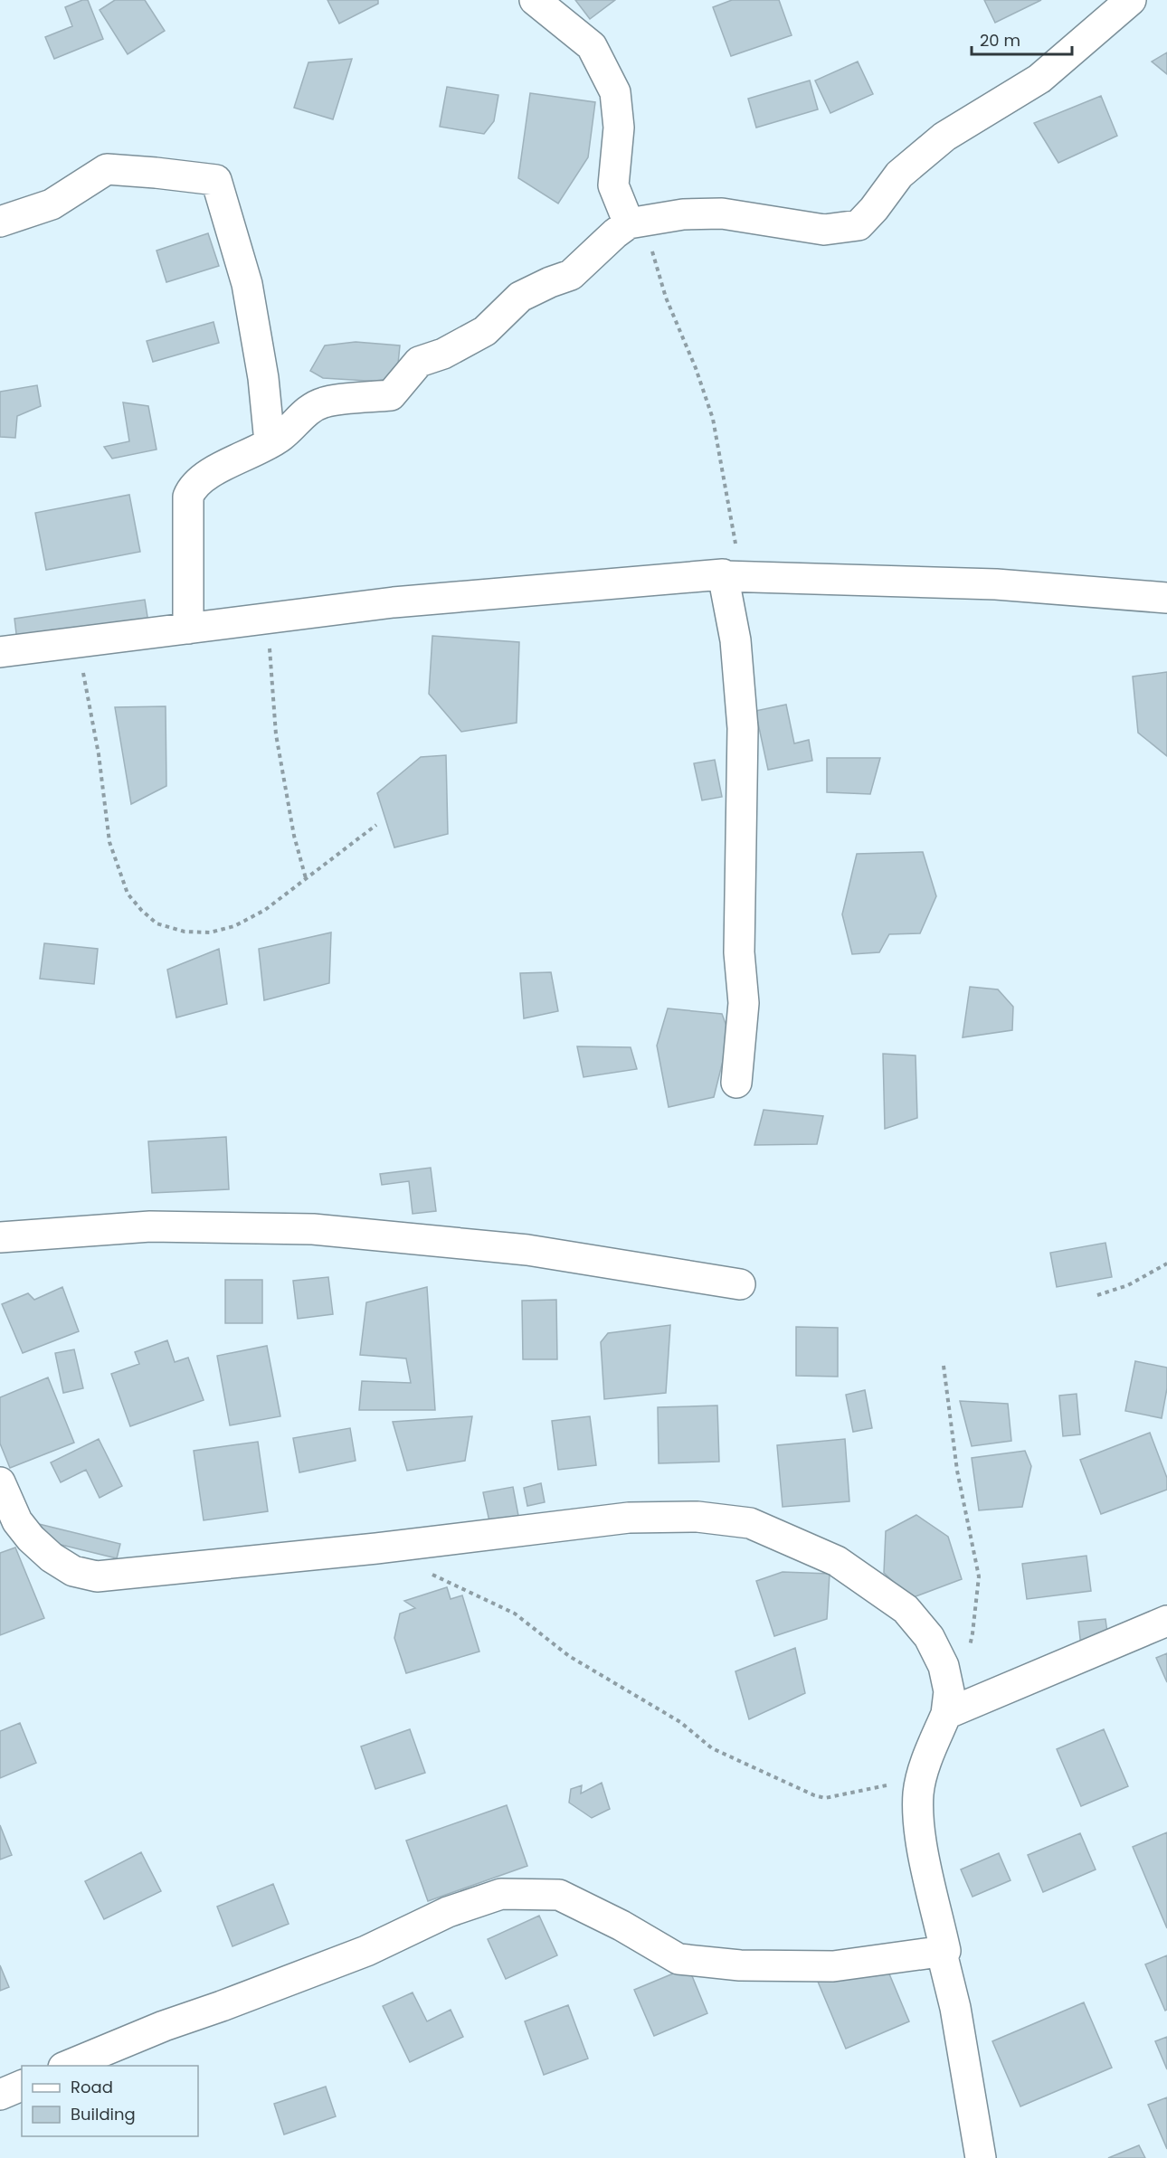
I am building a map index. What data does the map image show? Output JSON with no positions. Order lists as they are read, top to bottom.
{
  "legend": ["Road", "Building"],
  "scale_bar": "20 m"
}
